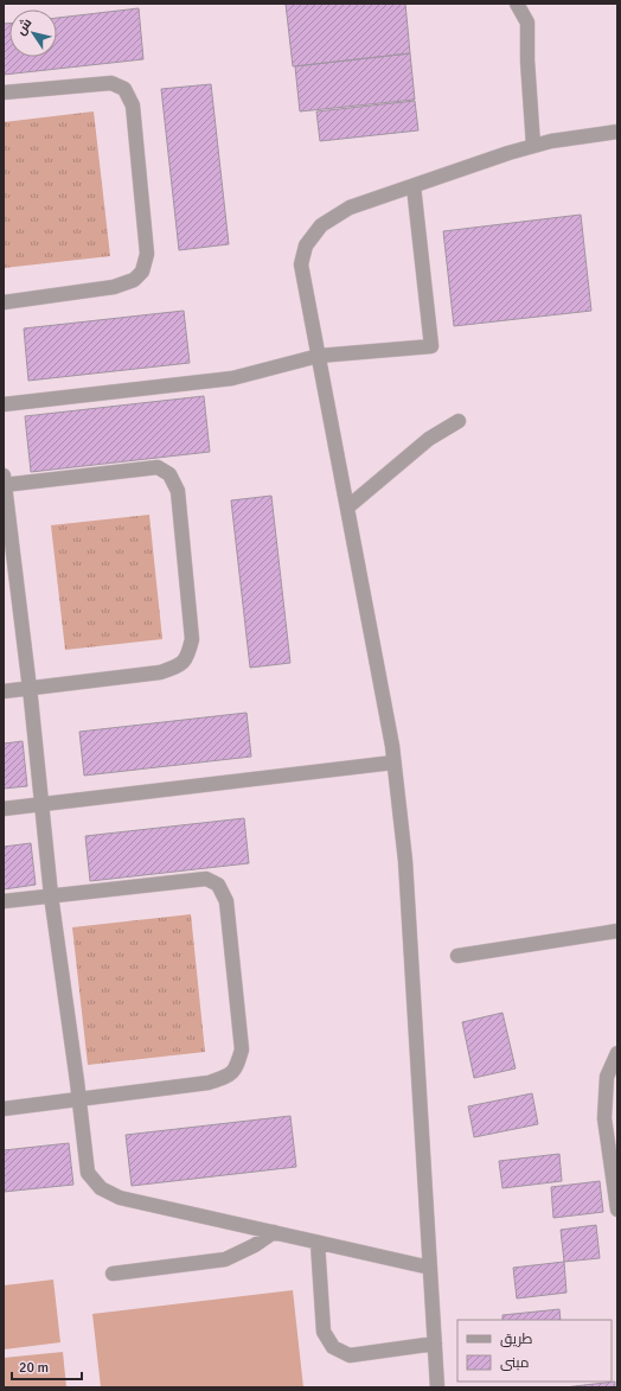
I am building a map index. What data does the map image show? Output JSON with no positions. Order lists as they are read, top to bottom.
{
  "legend": ["طريق", "مبنى"],
  "scale_bar": "20 m",
  "north": "top left"
}
